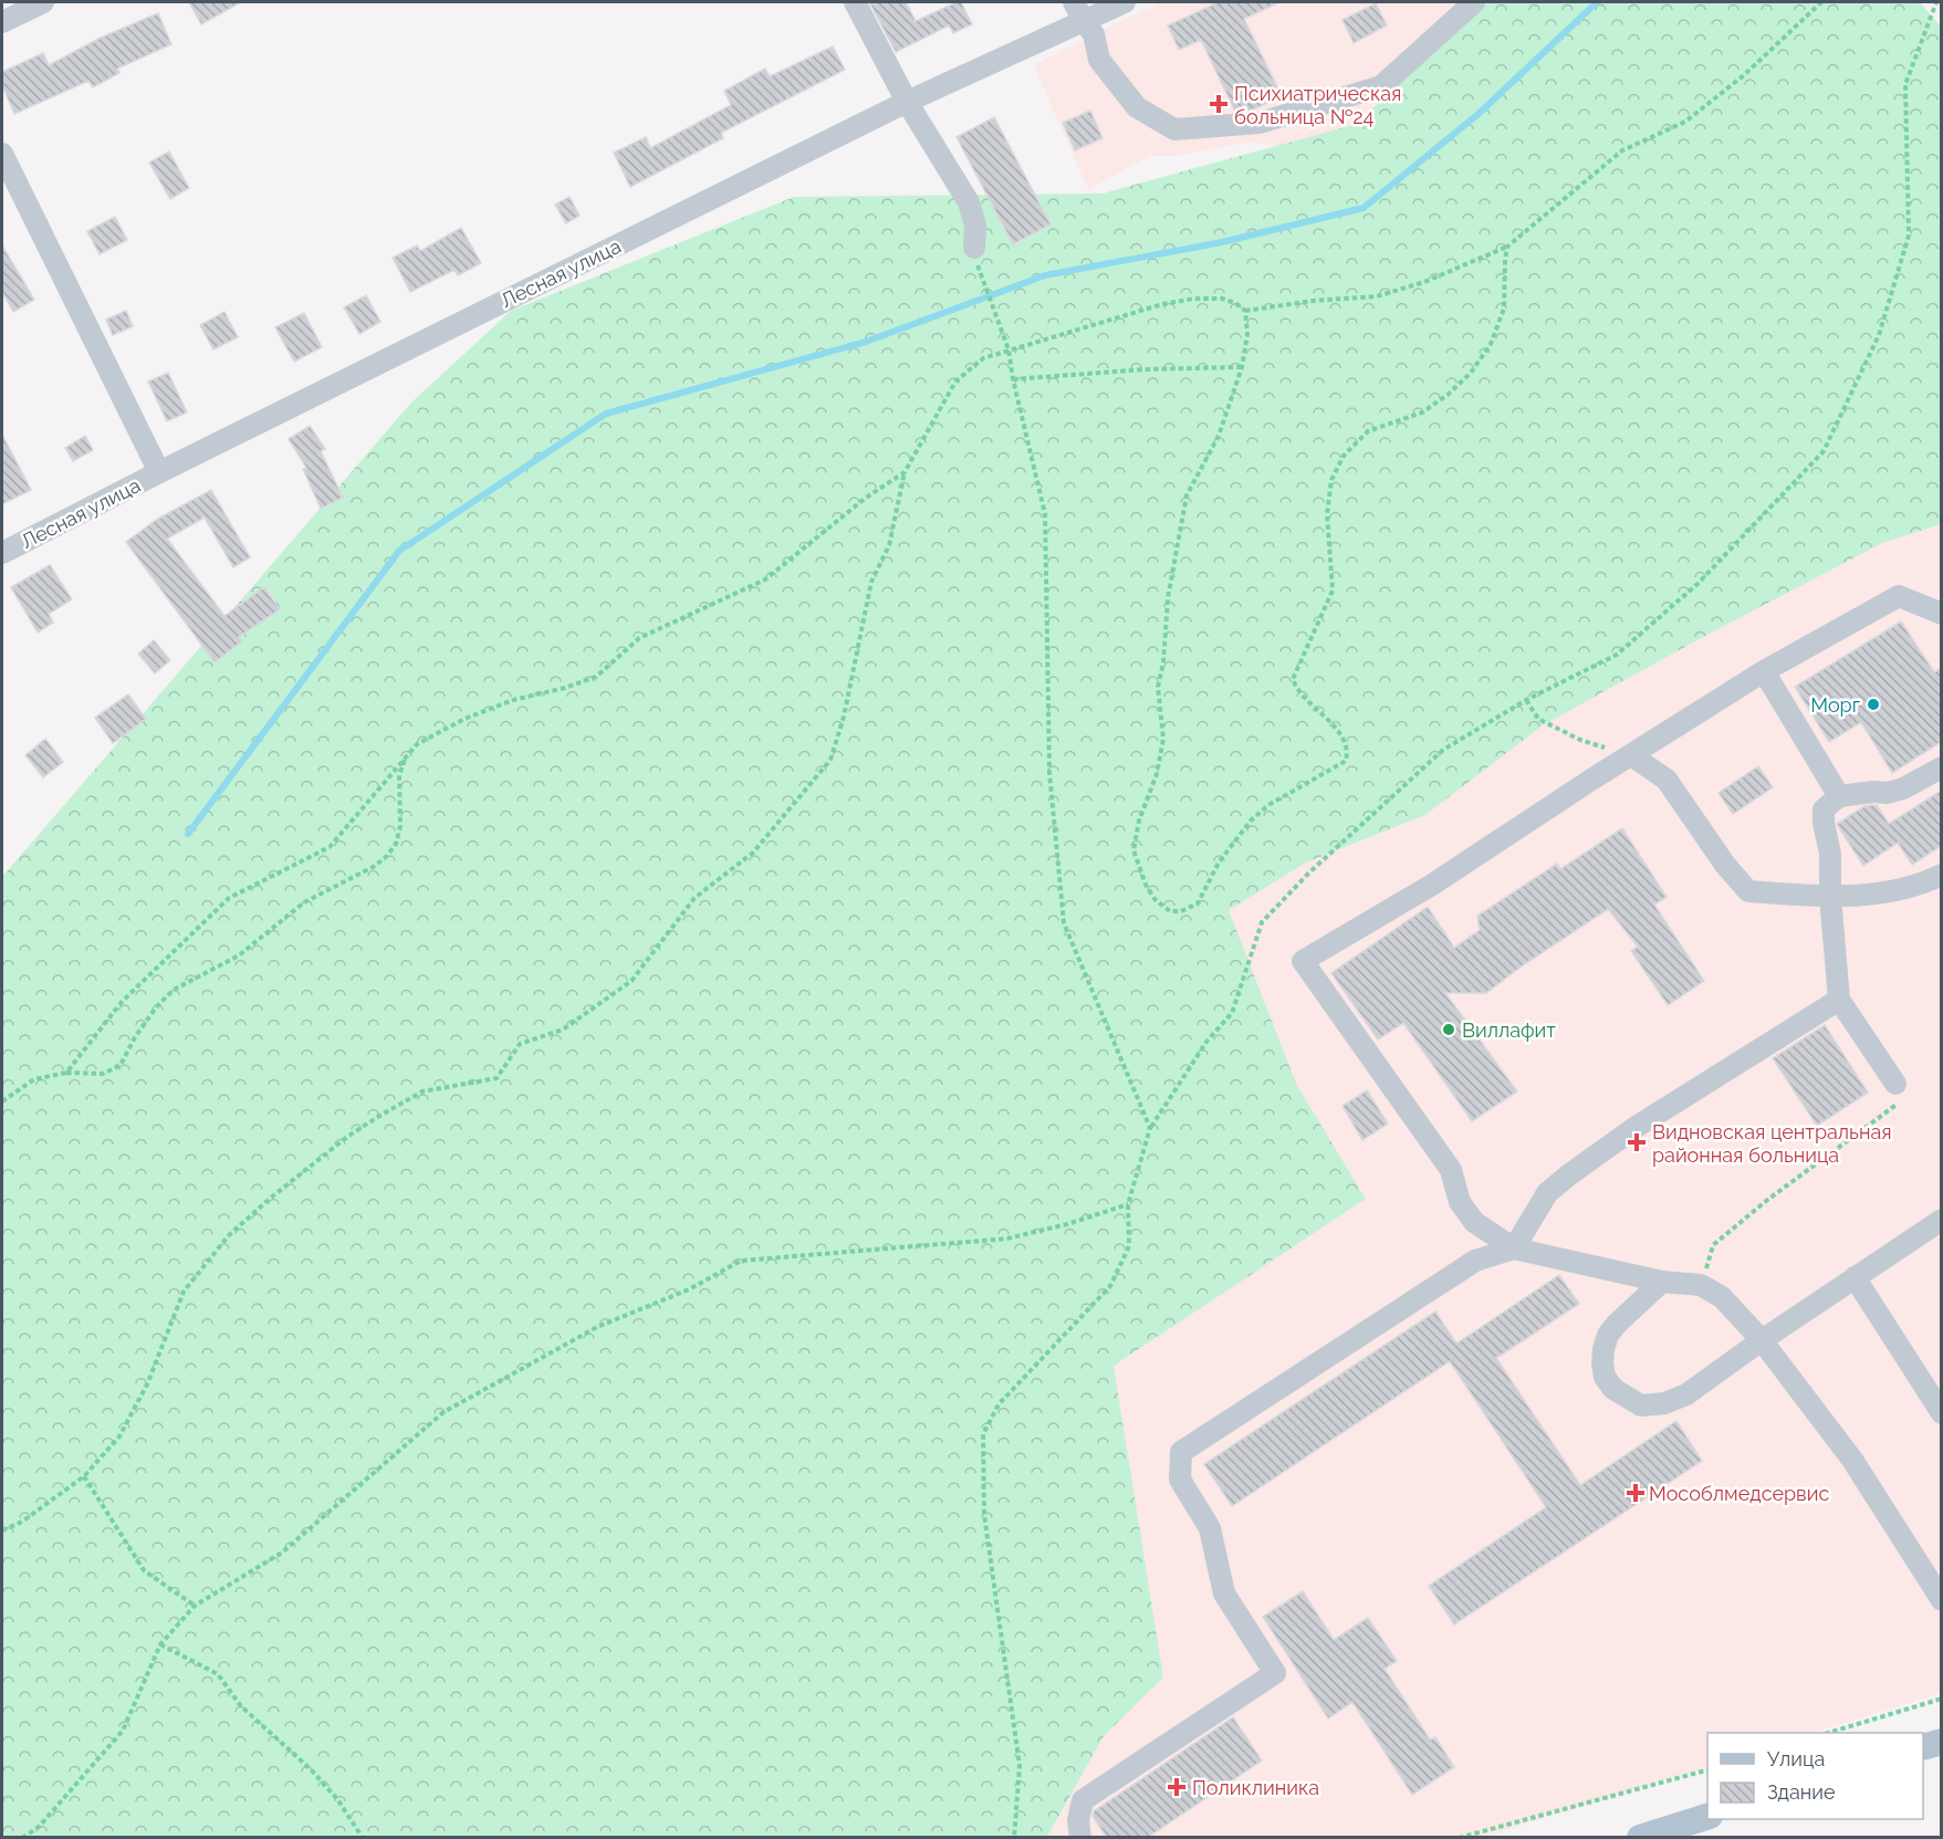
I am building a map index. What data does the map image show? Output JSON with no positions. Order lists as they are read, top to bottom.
{
  "streets": {
    "street": ["Лесная улица"]
  },
  "places": {
    "health": [
      "Психиатрическая больница №24",
      "Видновская центральная районная больница",
      "Мособлмедсервис",
      "Поликлиника"
    ],
    "other": ["Морг", "Виллафит"]
  },
  "legend": ["Улица", "Здание"]
}
